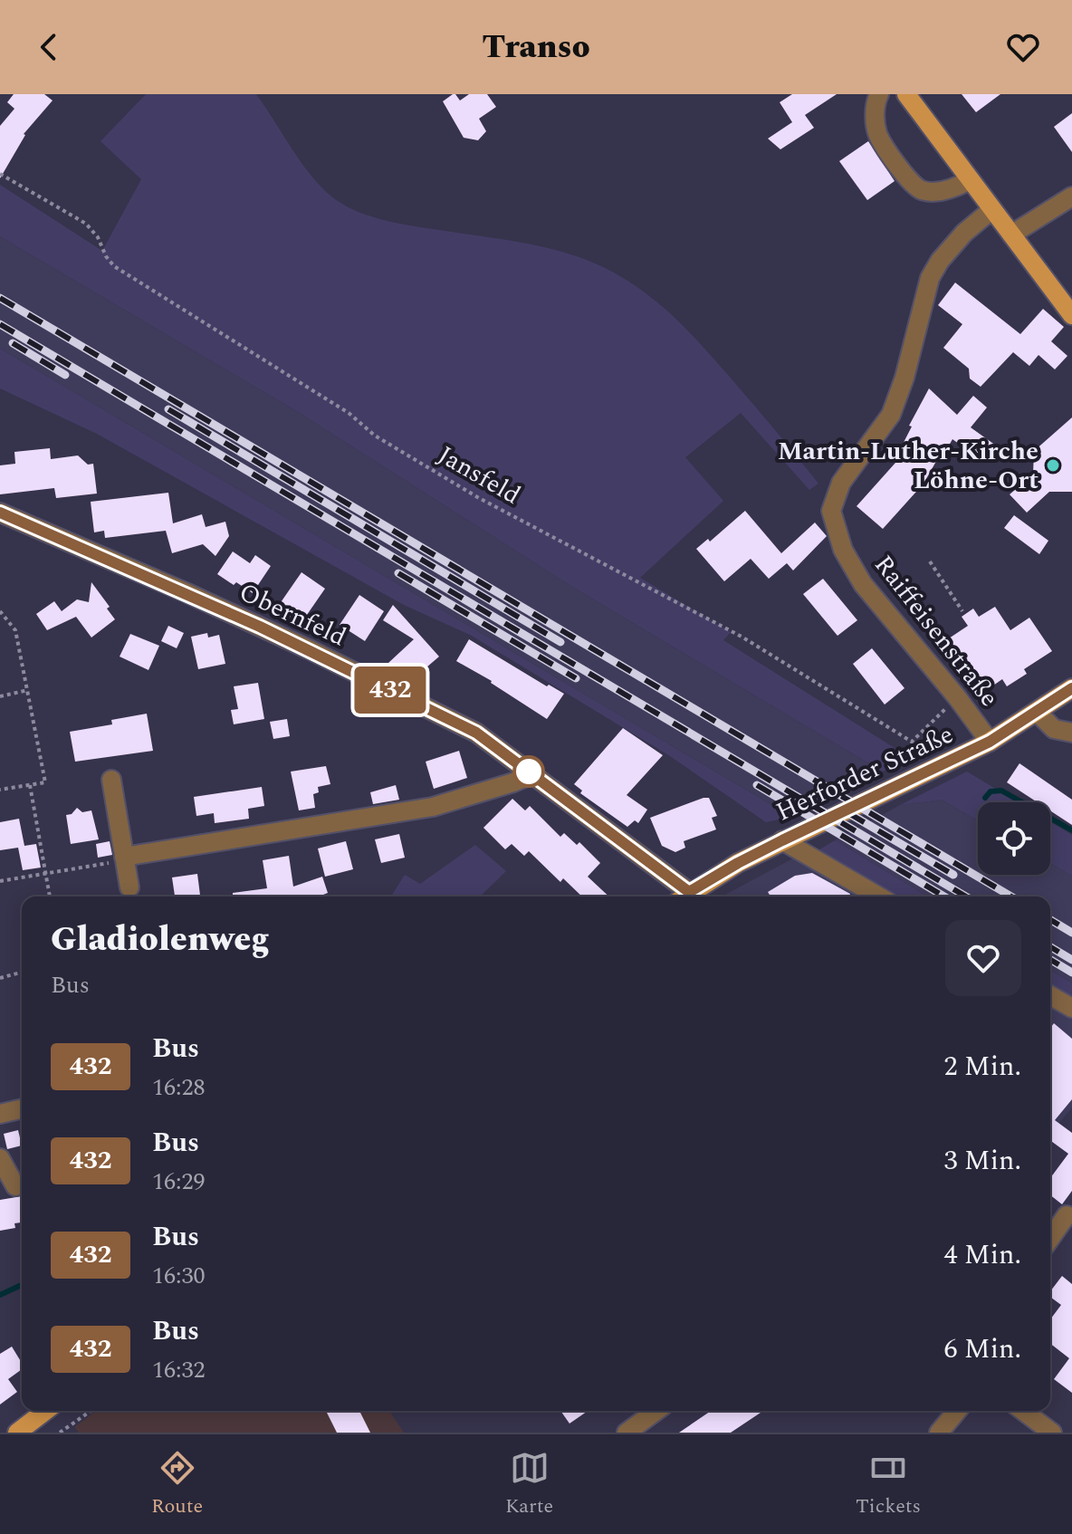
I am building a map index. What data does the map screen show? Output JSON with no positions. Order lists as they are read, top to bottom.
{
  "streets": {
    "main road": ["Herforder Straße"],
    "street": ["Obernfeld", "Raiffeisenstraße"],
    "path": ["Jansfeld"]
  },
  "crossings": [
    ["Jansfeld", "Raiffeisenstraße"],
    ["Raiffeisenstraße", "Herforder Straße"]
  ],
  "places": ["Martin-Luther-Kirche Löhne-Ort"],
  "lines": ["bus line 432"],
  "page": {
    "header": "Transo",
    "on_map": "432",
    "heading": ["Gladiolenweg", "Bus"],
    "list": [
      {
        "mark": "432",
        "name": "Bus",
        "note": "16:28",
        "value": "2 Min."
      },
      {
        "mark": "432",
        "name": "Bus",
        "note": "16:29",
        "value": "3 Min."
      },
      {
        "mark": "432",
        "name": "Bus",
        "note": "16:30",
        "value": "4 Min."
      },
      {
        "mark": "432",
        "name": "Bus",
        "note": "16:32",
        "value": "6 Min."
      }
    ],
    "tabs": ["Route", "Karte", "Tickets"]
  }
}
